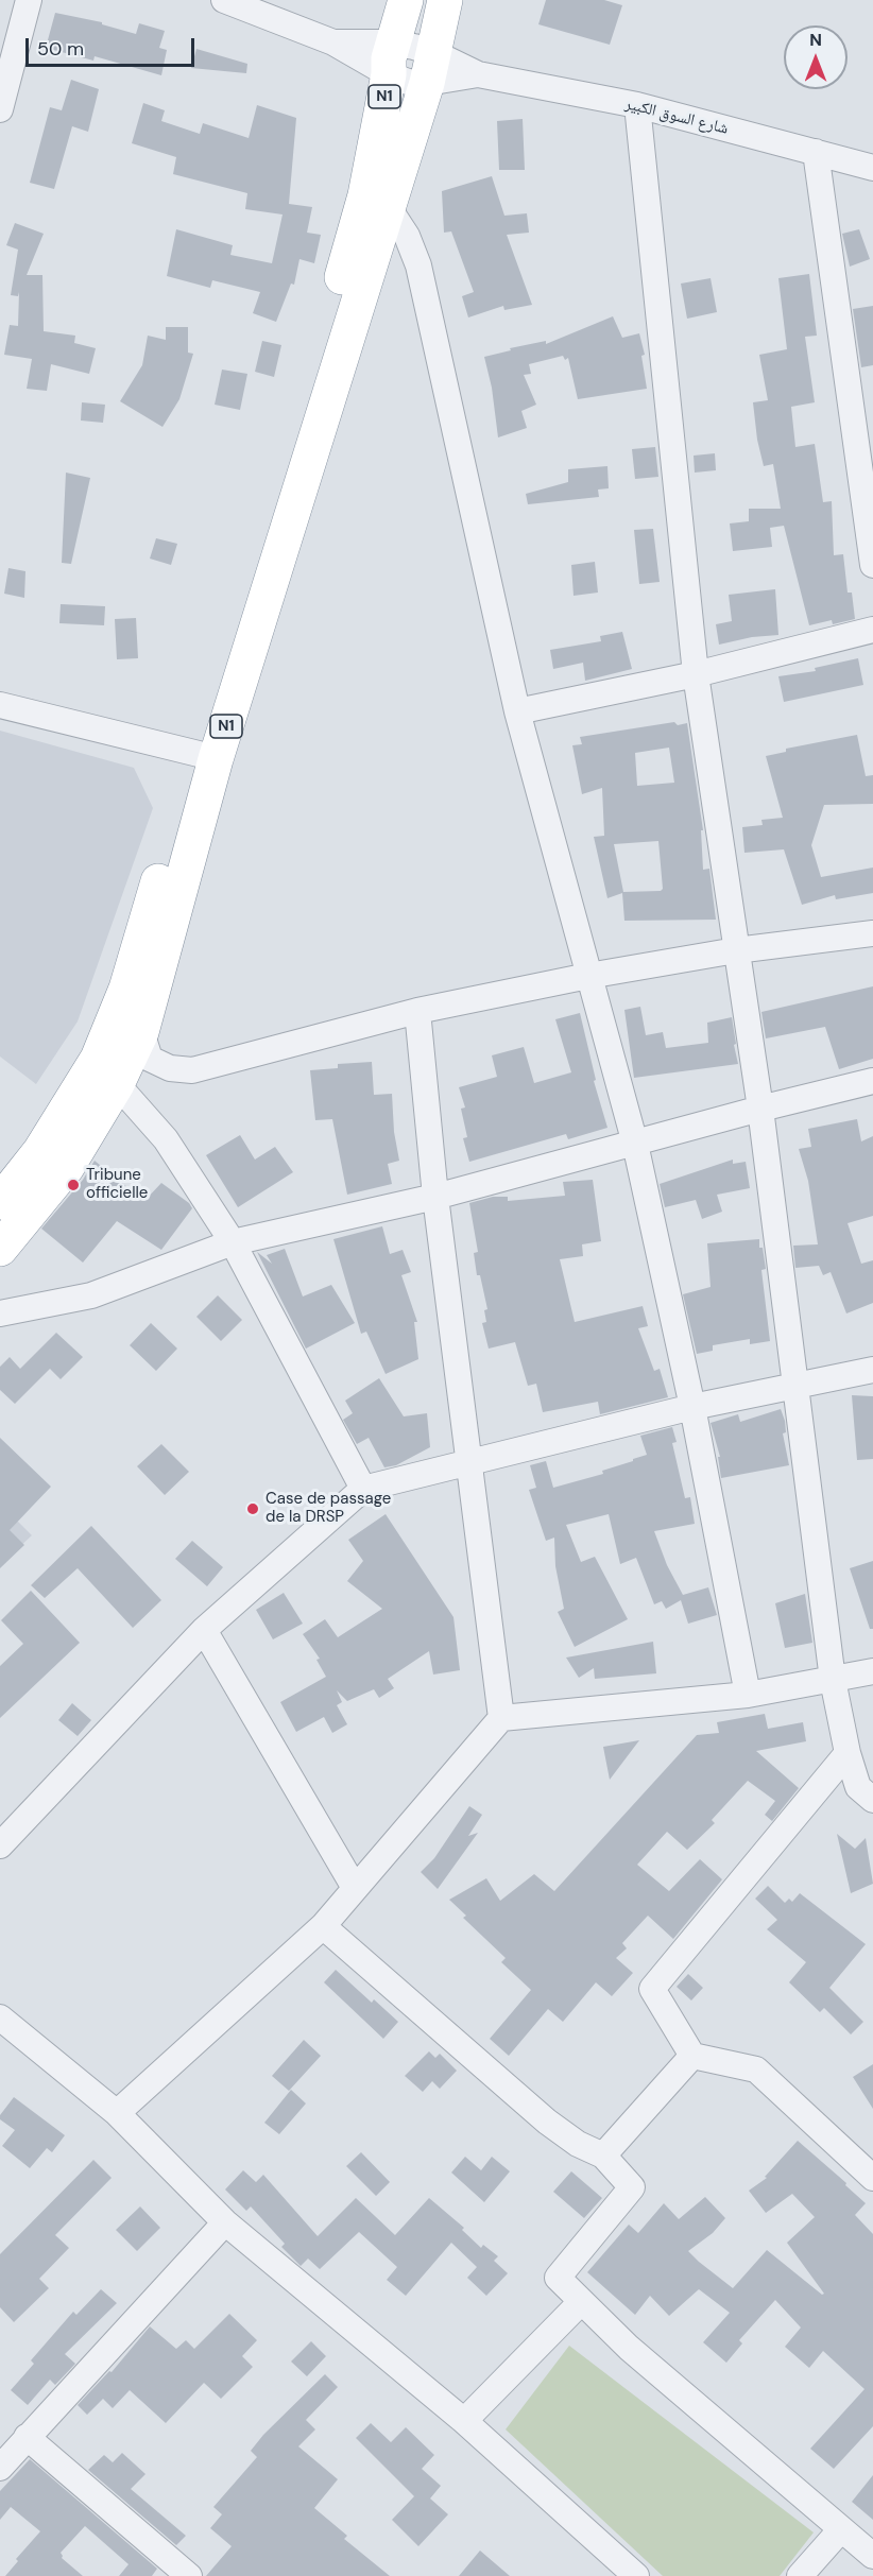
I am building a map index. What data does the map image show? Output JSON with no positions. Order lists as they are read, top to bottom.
{
  "streets": {
    "highway": ["N1"],
    "street": ["شارع السوق الكبير"]
  },
  "crossings": [
    ["N1", "شارع السوق الكبير"]
  ],
  "places": ["Tribune officielle", "Case de passage de la DRSP"],
  "scale_bar": "50 m",
  "north": "top"
}
